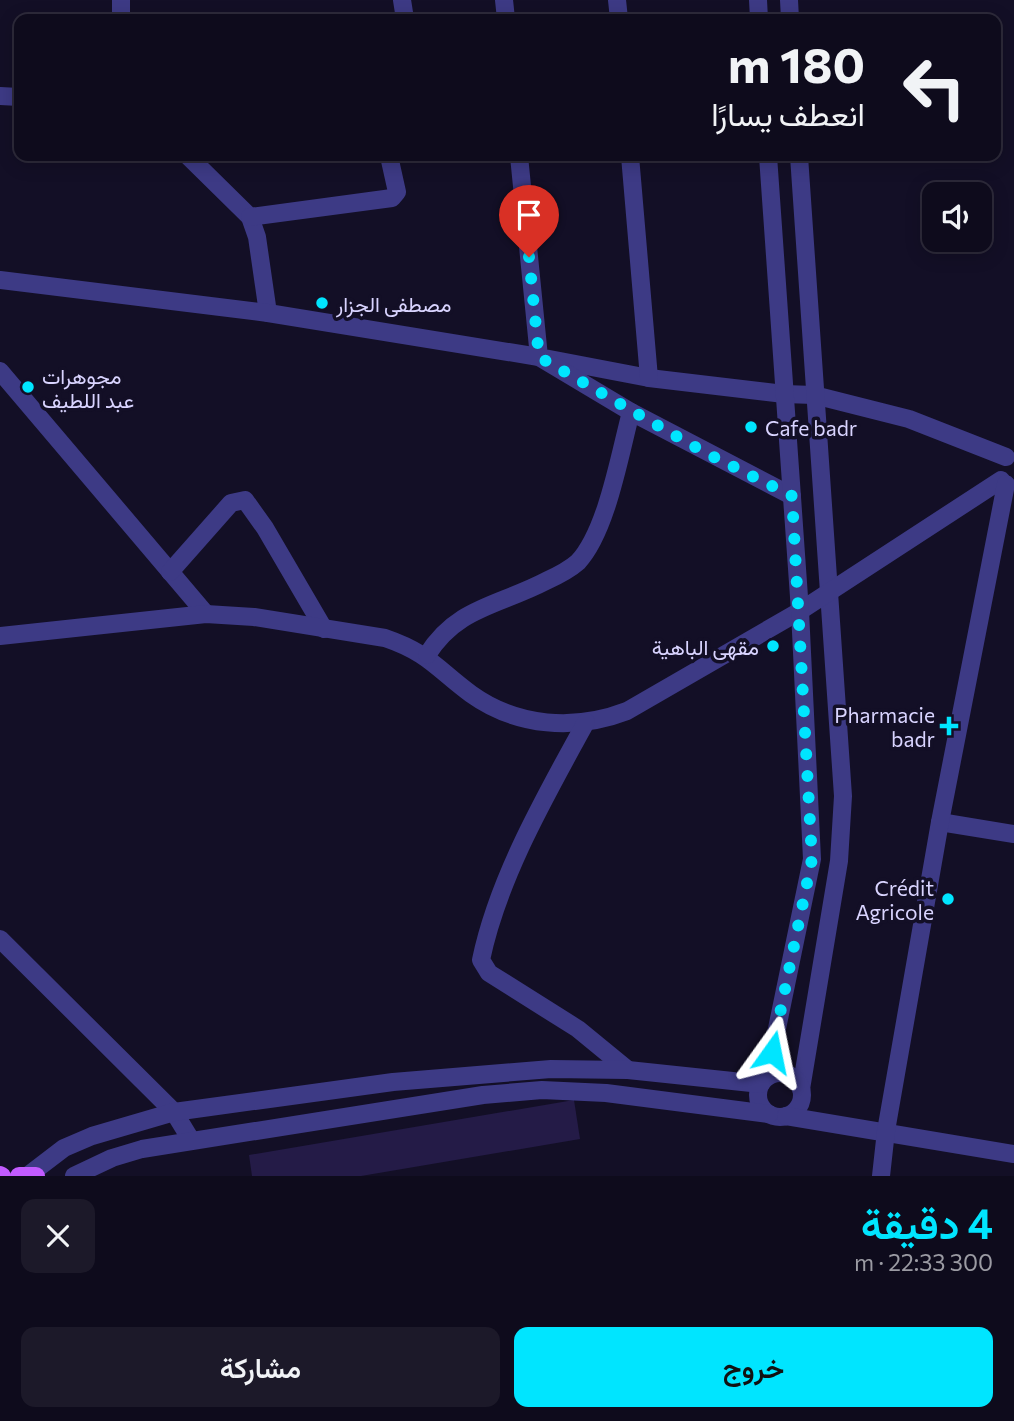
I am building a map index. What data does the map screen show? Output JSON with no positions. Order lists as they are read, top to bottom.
{
  "places": {
    "other": [
      "مصطفى الجزار",
      "مجوهرات عبد اللطيف",
      "Cafe badr",
      "مقهى الباهية",
      "Crédit Agricole"
    ],
    "health": ["Pharmacie badr"]
  },
  "page": {
    "turn": ["180 m", "انعطف يسارًا"],
    "heading": ["4 دقيقة", "300 m · 22:33"],
    "buttons": ["خروج", "مشاركة"]
  }
}
